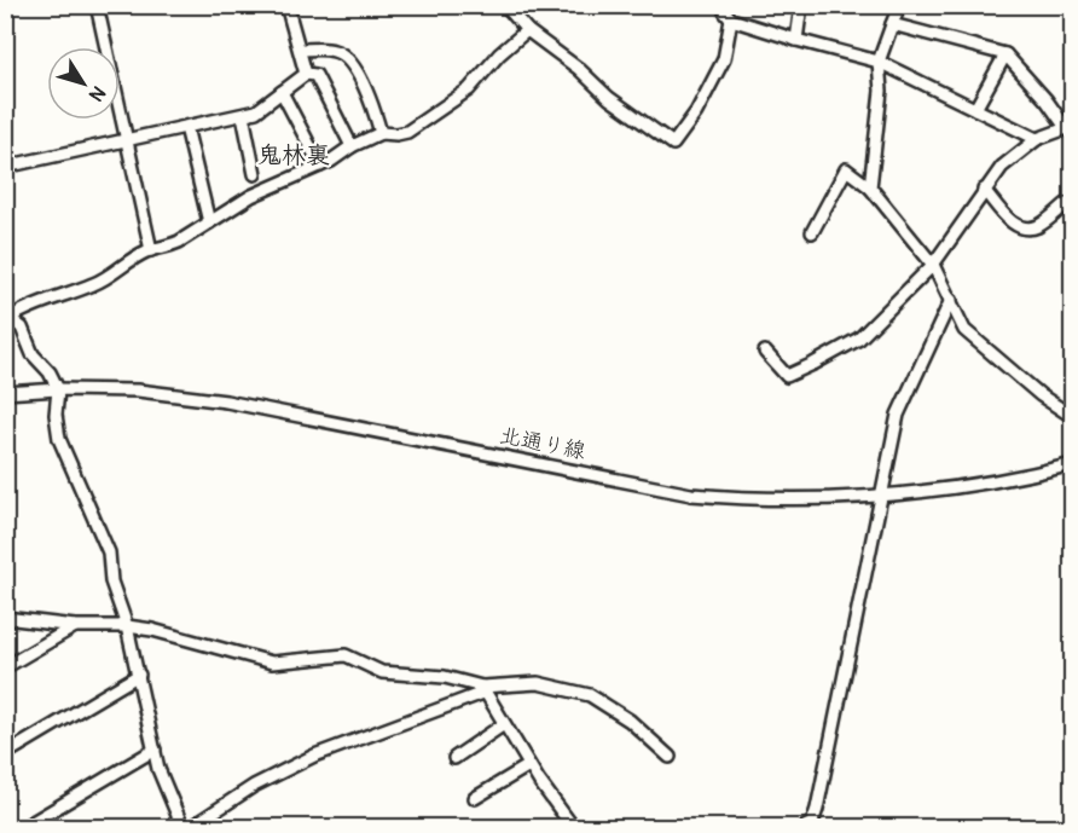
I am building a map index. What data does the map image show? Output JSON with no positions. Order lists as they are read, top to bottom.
{
  "streets": {
    "street": ["北通り線"]
  },
  "districts": ["鬼林裏"],
  "north": "bottom right"
}
